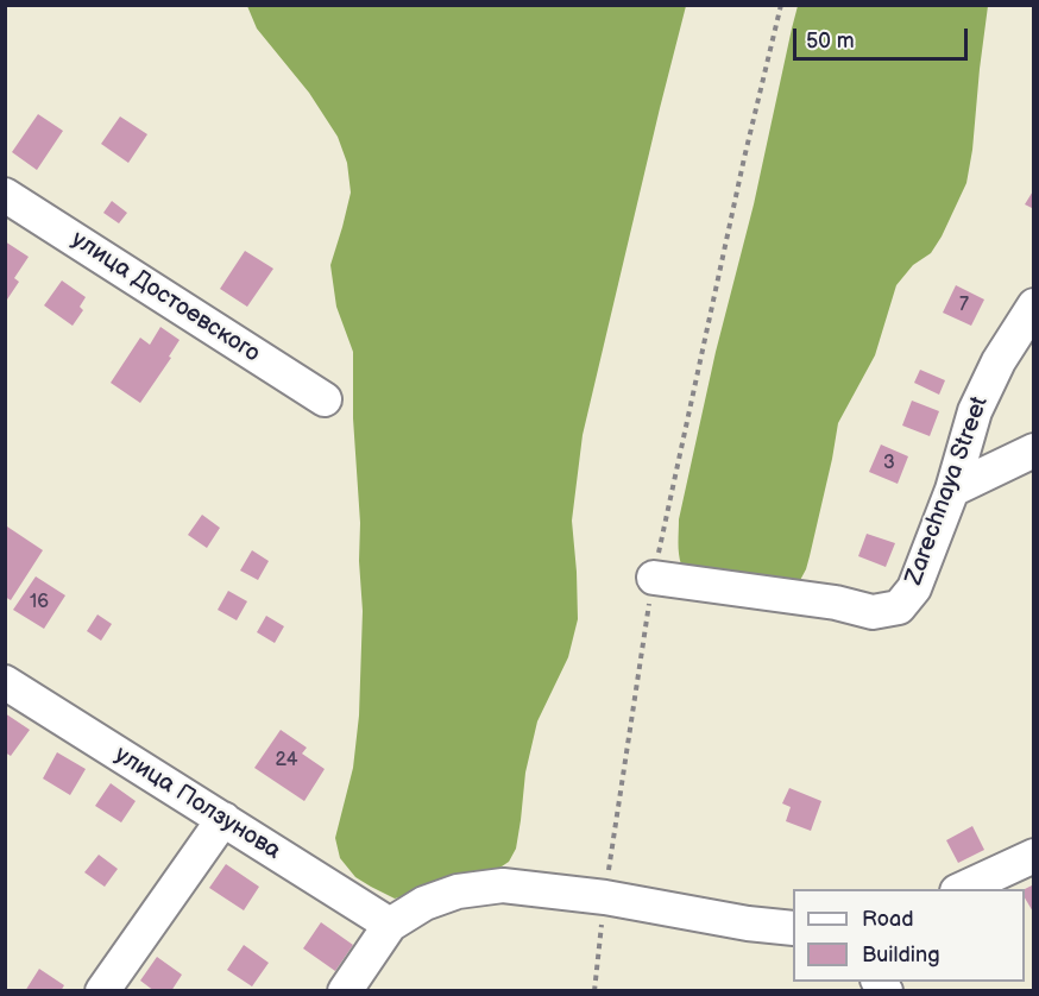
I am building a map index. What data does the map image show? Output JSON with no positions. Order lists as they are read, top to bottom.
{
  "streets": {
    "street": ["улица Достоевского", "Zarechnaya Street", "улица Ползунова"]
  },
  "house_numbers": [
    "7",
    "3",
    "16",
    "24"
  ],
  "legend": ["Road", "Building"],
  "scale_bar": "50 m"
}
